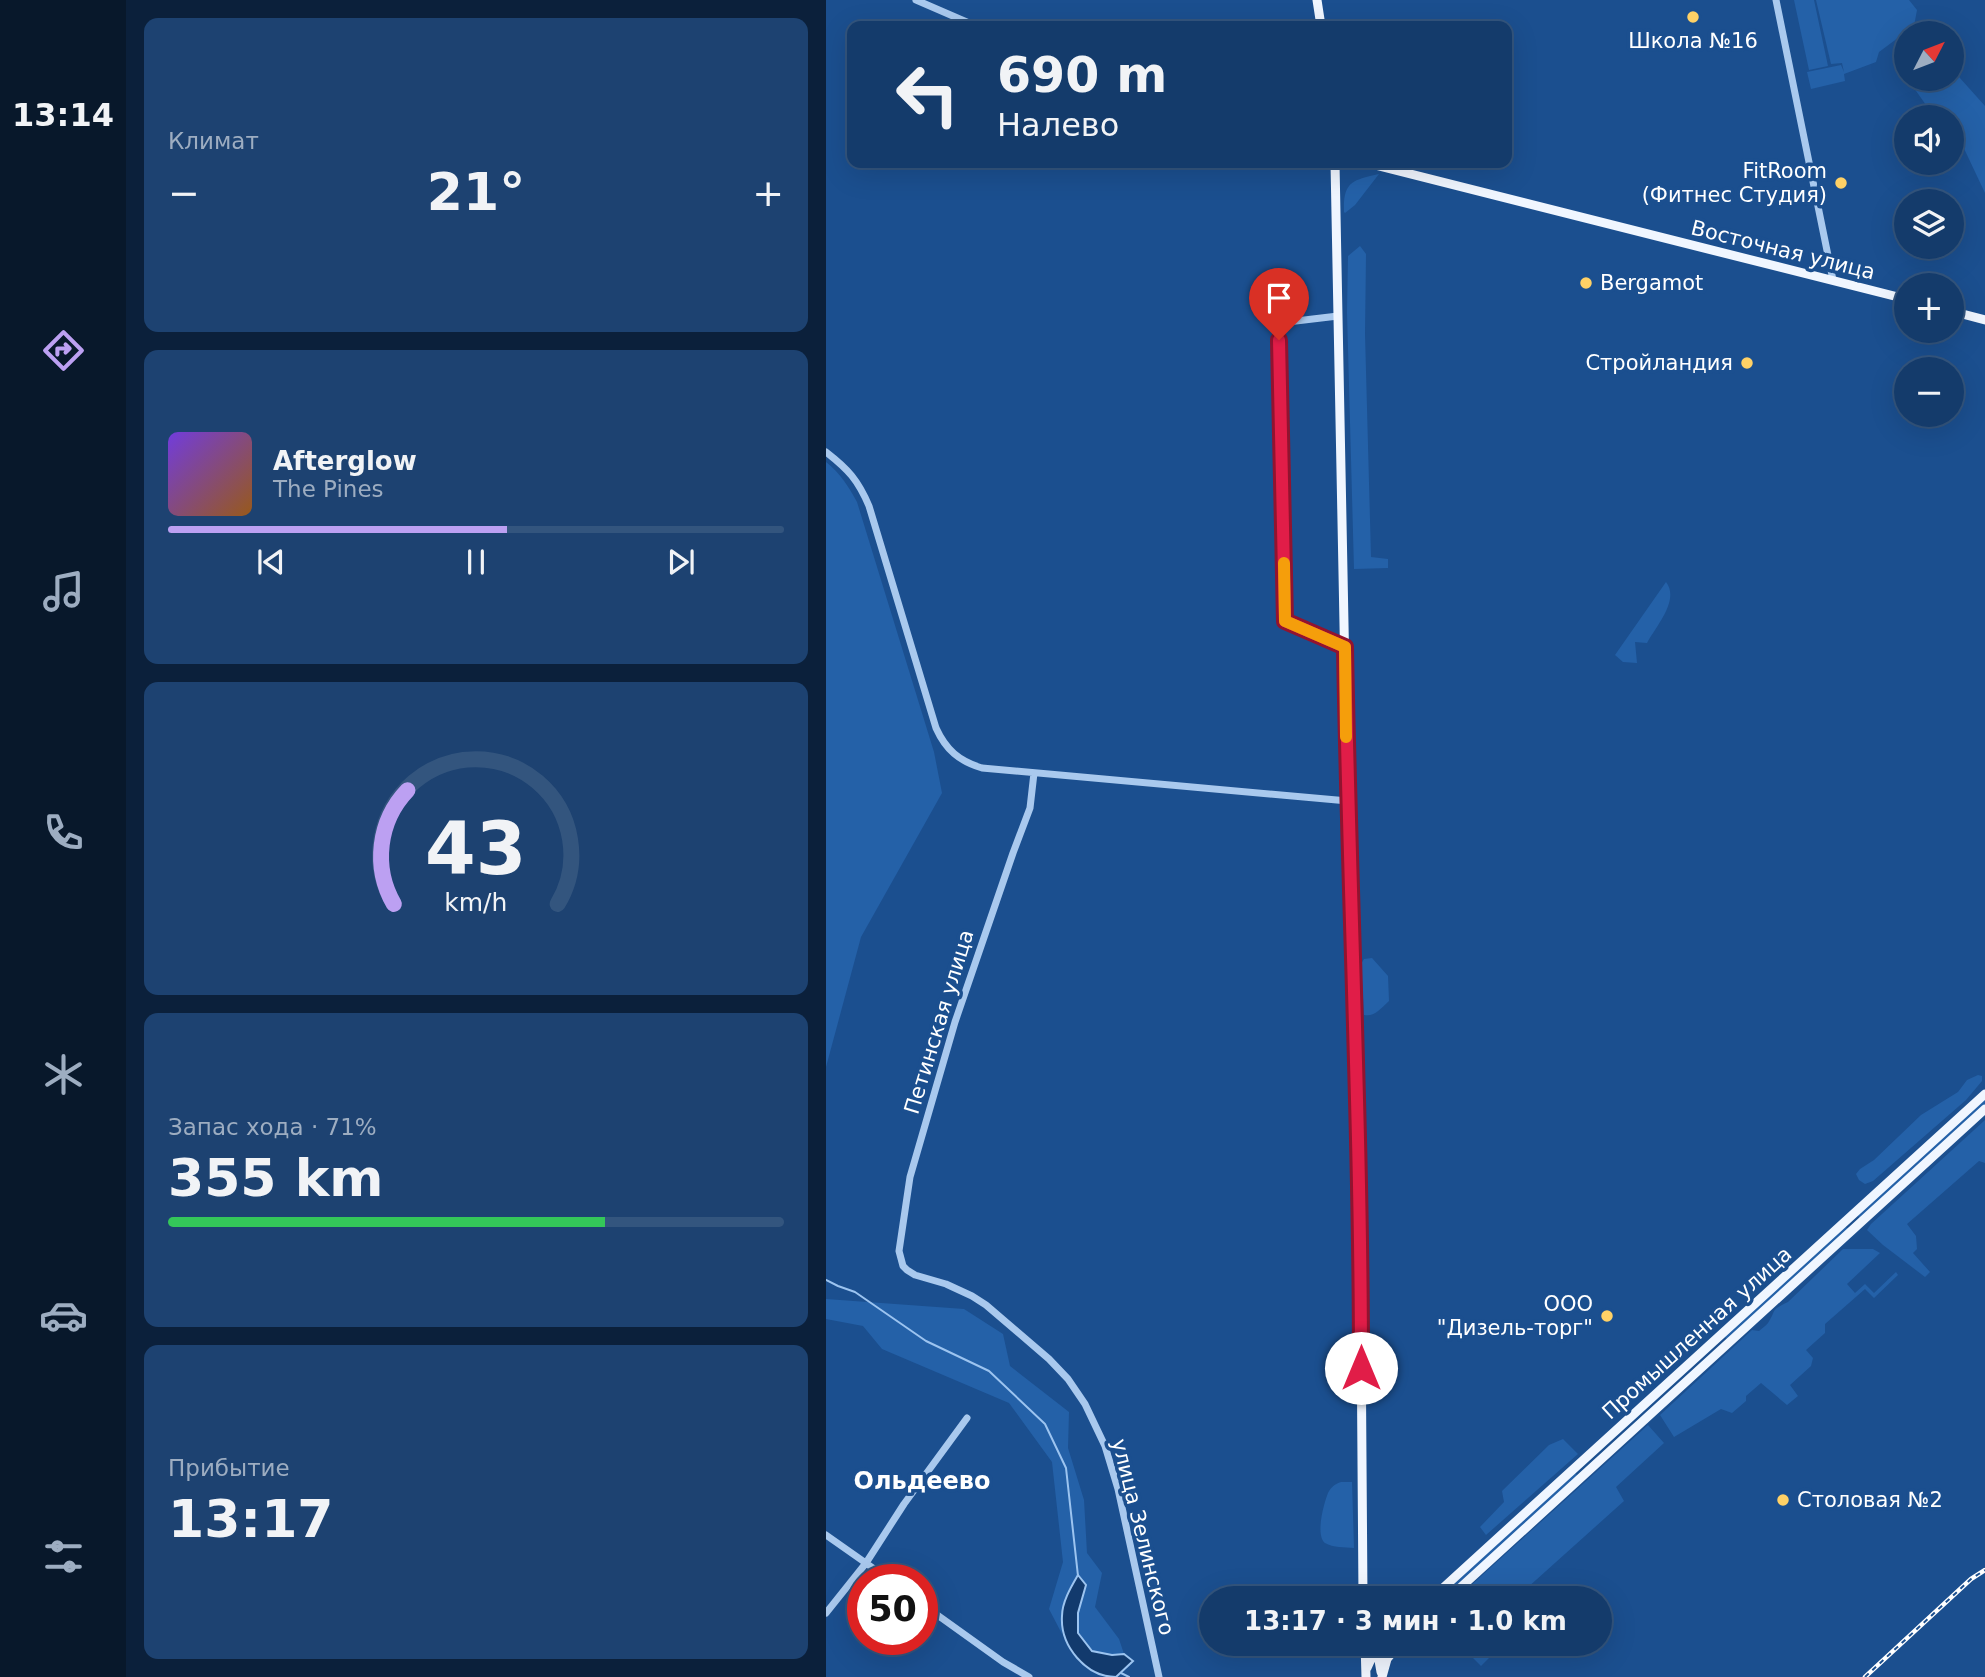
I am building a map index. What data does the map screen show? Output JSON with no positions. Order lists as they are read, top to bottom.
{
  "streets": {
    "main road": ["Восточная улица", "Промышленная улица"],
    "street": ["Петинская улица", "улица Зелинского"]
  },
  "crossings": [
    ["Петинская улица", "улица Зелинского"]
  ],
  "districts": ["Ольдеево"],
  "places": [
    "Школа №16",
    "FitRoom (Фитнес Студия)",
    "Bergamot",
    "Стройландия",
    "ООО \"Дизель-торг\"",
    "Столовая №2"
  ],
  "north": "top right",
  "page": {
    "tabs": "13:14",
    "tile": [
      "Климат",
      ["Запас хода · 71%", "355 km"],
      ["Прибытие", "13:17"]
    ],
    "map_buttons": ["+", "−"],
    "turn": ["690 m", "Налево"],
    "heat": ["−", "21°", "+"],
    "song": ["Afterglow", "The Pines"],
    "limit": "50",
    "trip": "13:17 · 3 мин · 1.0 km",
    "gauge": ["43", "km/h"]
  }
}
